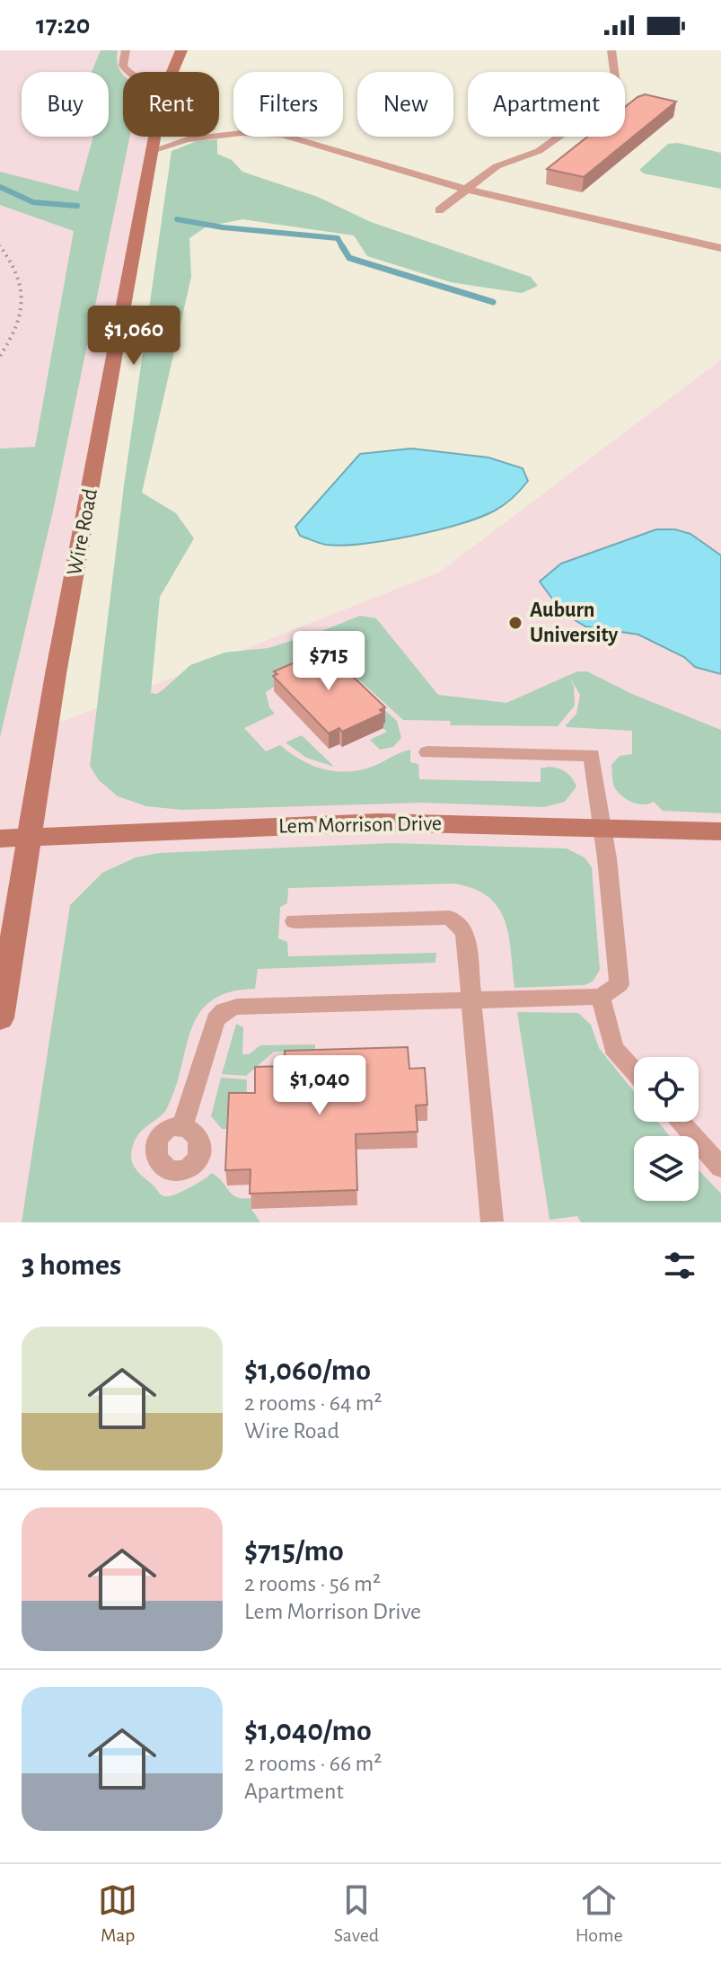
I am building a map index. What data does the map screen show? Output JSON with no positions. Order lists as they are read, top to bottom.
{
  "streets": {
    "street": ["Wire Road", "Lem Morrison Drive"]
  },
  "crossings": [
    ["Wire Road", "Lem Morrison Drive"]
  ],
  "places": ["Auburn University"],
  "page": {
    "status": "17:20",
    "chip": [
      "Buy",
      "Rent",
      "Filters",
      "New",
      "Apartment"
    ],
    "price": ["$1,060", "$715", "$1,040"],
    "heading": "3 homes",
    "list": [
      {
        "name": "$1,060/mo",
        "note": "2 rooms · 64 m² · Wire Road"
      },
      {
        "name": "$715/mo",
        "note": "2 rooms · 56 m² · Lem Morrison Drive"
      },
      {
        "name": "$1,040/mo",
        "note": "2 rooms · 66 m² · Apartment"
      }
    ],
    "tabs": ["Map", "Saved", "Home"]
  }
}
